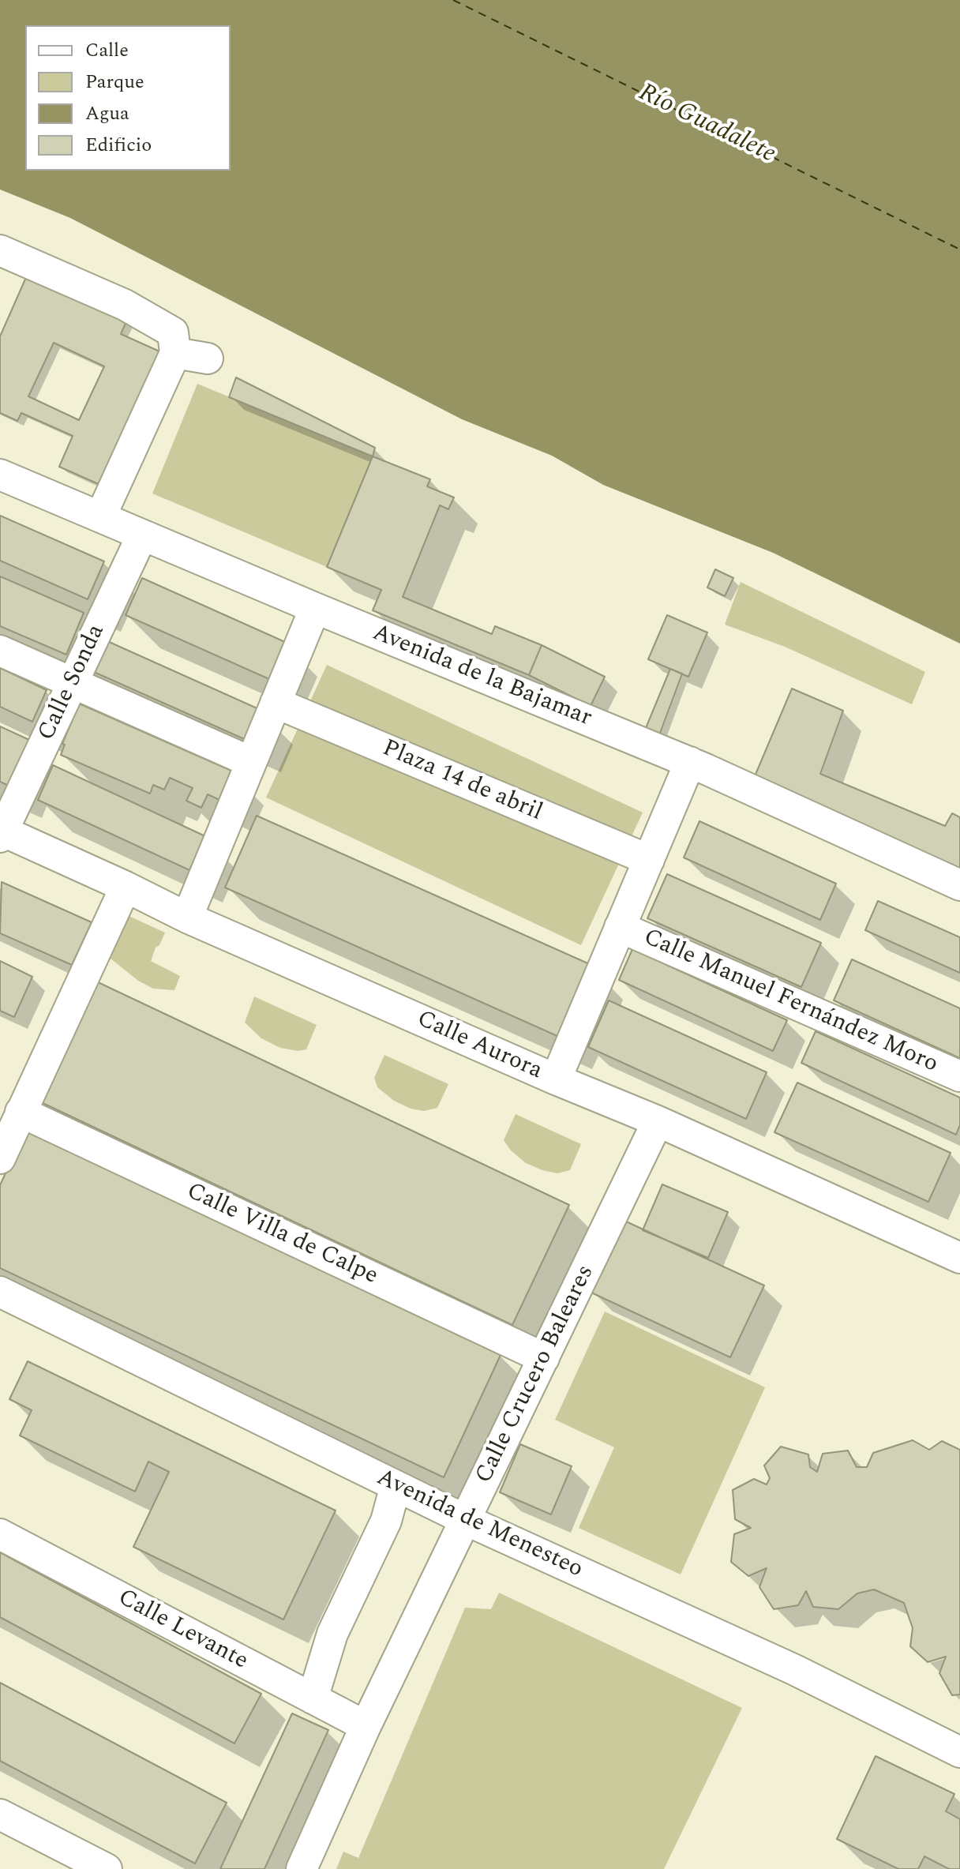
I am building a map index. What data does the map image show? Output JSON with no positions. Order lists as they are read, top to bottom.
{
  "streets": {
    "street": [
      "Avenida de la Bajamar",
      "Calle Sonda",
      "Plaza 14 de abril",
      "Calle Manuel Fernández Moro",
      "Calle Aurora",
      "Calle Villa de Calpe",
      "Calle Crucero Baleares",
      "Avenida de Menesteo",
      "Calle Levante"
    ]
  },
  "crossings": [
    ["Avenida de la Bajamar", "Calle Sonda"],
    ["Calle Sonda", "Calle Aurora"],
    ["Calle Aurora", "Calle Crucero Baleares"],
    ["Calle Villa de Calpe", "Calle Crucero Baleares"],
    ["Calle Crucero Baleares", "Avenida de Menesteo"],
    ["Calle Crucero Baleares", "Calle Levante"]
  ],
  "water": ["Río Guadalete"],
  "legend": [
    "Calle",
    "Parque",
    "Agua",
    "Edificio"
  ]
}
